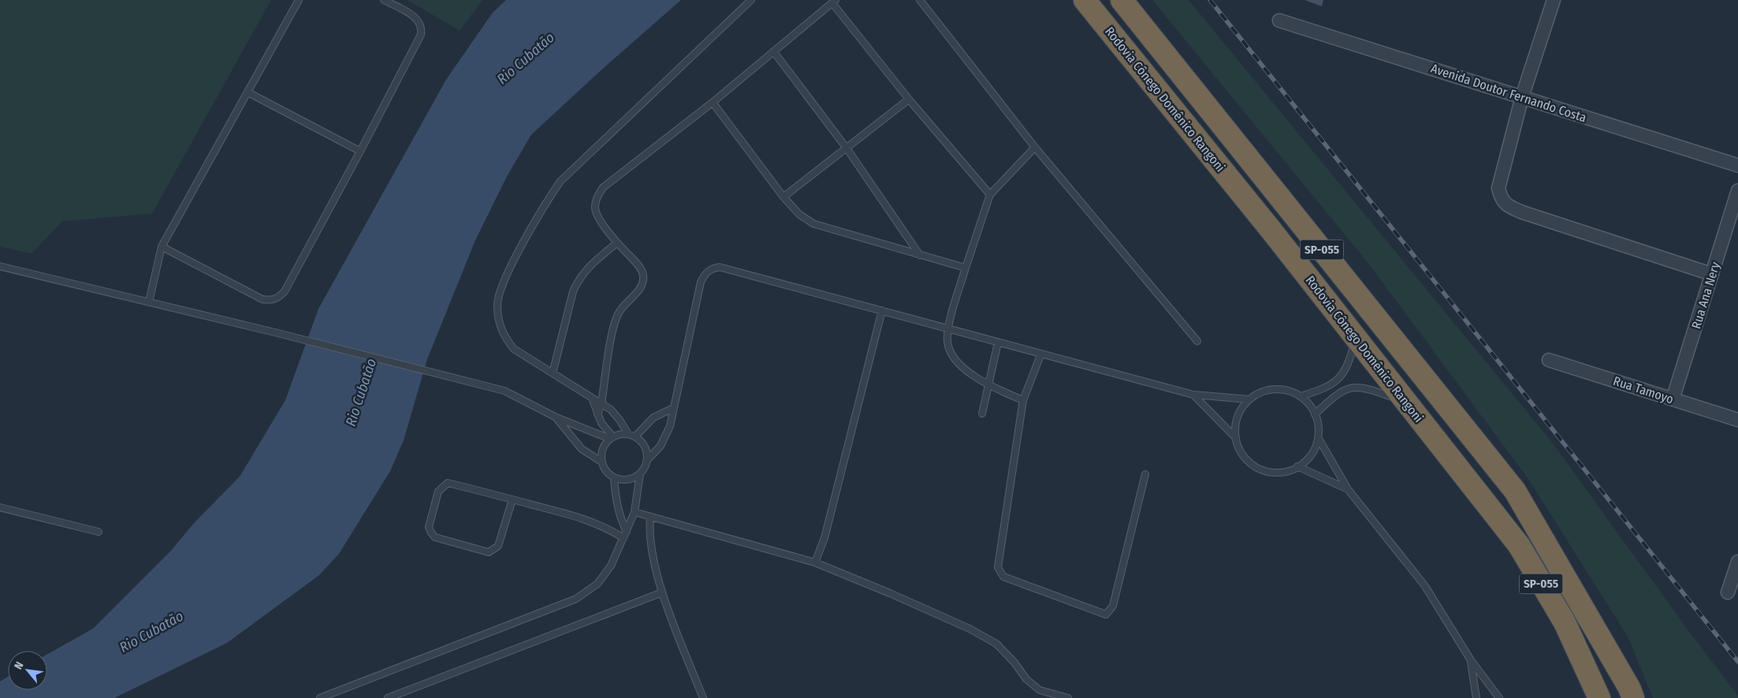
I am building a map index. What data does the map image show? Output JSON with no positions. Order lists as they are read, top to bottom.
{
  "streets": {
    "highway": ["Rodovia Cônego Domênico Rangoni", "SP-055"],
    "street": ["Avenida Doutor Fernando Costa", "Rua Ana Nery", "Rua Tamoyo"]
  },
  "crossings": [
    ["Rua Ana Nery", "Rua Tamoyo"]
  ],
  "water": ["Rio Cubatão"],
  "north": "top left"
}
